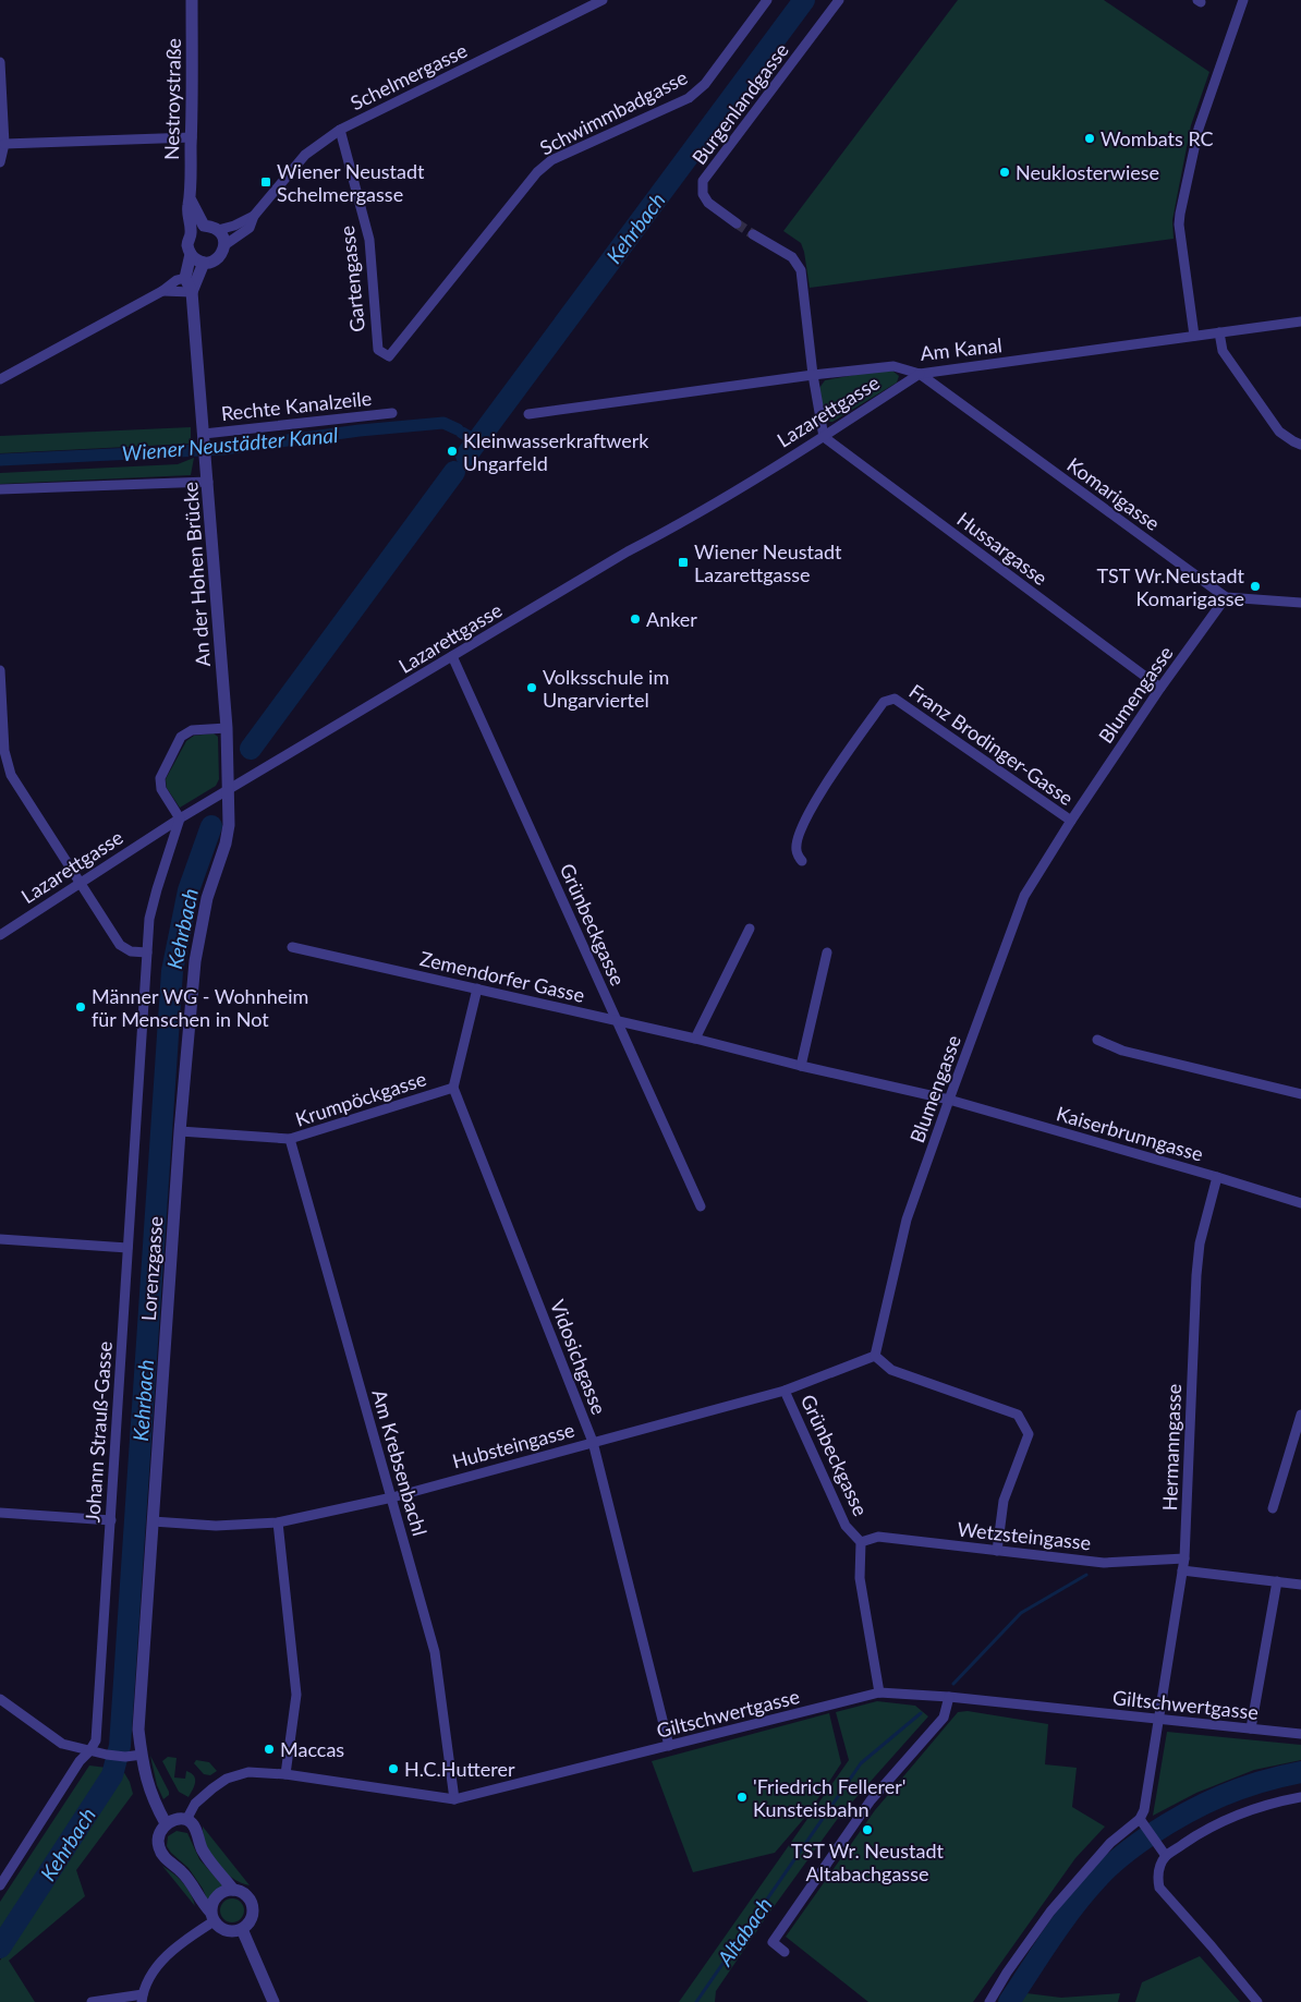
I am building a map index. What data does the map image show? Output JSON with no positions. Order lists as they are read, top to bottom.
{
  "streets": {
    "street": [
      "Schelmergasse",
      "Nestroystraße",
      "Burgenlandgasse",
      "Schwimmbadgasse",
      "Gartengasse",
      "Am Kanal",
      "Rechte Kanalzeile",
      "Lazarettgasse",
      "Komarigasse",
      "Hussargasse",
      "An der Hohen Brücke",
      "Blumengasse",
      "Franz Brodinger-Gasse",
      "Grünbeckgasse",
      "Zemendorfer Gasse",
      "Krumpöckgasse",
      "Kaiserbrunngasse",
      "Lorenzgasse",
      "Vidosichgasse",
      "Johann Strauß-Gasse",
      "Hubsteingasse",
      "Hermanngasse",
      "Am Krebsenbachl",
      "Wetzsteingasse",
      "Giltschwertgasse"
    ]
  },
  "crossings": [
    ["Schelmergasse", "Nestroystraße"],
    ["Schelmergasse", "Gartengasse"],
    ["Schelmergasse", "An der Hohen Brücke"],
    ["Nestroystraße", "An der Hohen Brücke"],
    ["Schwimmbadgasse", "Gartengasse"],
    ["Am Kanal", "Lazarettgasse"],
    ["Am Kanal", "Komarigasse"],
    ["Rechte Kanalzeile", "An der Hohen Brücke"],
    ["Lazarettgasse", "Komarigasse"],
    ["Lazarettgasse", "Hussargasse"],
    ["Lazarettgasse", "An der Hohen Brücke"],
    ["Lazarettgasse", "Grünbeckgasse"],
    ["Lazarettgasse", "Lorenzgasse"],
    ["Lazarettgasse", "Johann Strauß-Gasse"],
    ["Komarigasse", "Blumengasse"],
    ["Hussargasse", "Blumengasse"],
    ["An der Hohen Brücke", "Lorenzgasse"],
    ["Blumengasse", "Franz Brodinger-Gasse"],
    ["Blumengasse", "Zemendorfer Gasse"],
    ["Blumengasse", "Kaiserbrunngasse"],
    ["Blumengasse", "Hubsteingasse"],
    ["Grünbeckgasse", "Zemendorfer Gasse"],
    ["Grünbeckgasse", "Hubsteingasse"],
    ["Grünbeckgasse", "Wetzsteingasse"],
    ["Grünbeckgasse", "Giltschwertgasse"],
    ["Zemendorfer Gasse", "Kaiserbrunngasse"],
    ["Krumpöckgasse", "Lorenzgasse"],
    ["Krumpöckgasse", "Vidosichgasse"],
    ["Krumpöckgasse", "Am Krebsenbachl"],
    ["Kaiserbrunngasse", "Hermanngasse"],
    ["Lorenzgasse", "Hubsteingasse"],
    ["Vidosichgasse", "Hubsteingasse"],
    ["Vidosichgasse", "Giltschwertgasse"],
    ["Hubsteingasse", "Am Krebsenbachl"],
    ["Hermanngasse", "Wetzsteingasse"],
    ["Hermanngasse", "Giltschwertgasse"],
    ["Am Krebsenbachl", "Giltschwertgasse"]
  ],
  "water": ["Kehrbach", "Wiener Neustädter Kanal", "Altabach"],
  "places": {
    "other": [
      "Wombats RC",
      "Neuklosterwiese",
      "Kleinwasserkraftwerk Ungarfeld",
      "TST Wr.Neustadt Komarigasse",
      "Anker",
      "Volksschule im Ungarviertel",
      "Männer WG - Wohnheim für Menschen in Not",
      "Maccas",
      "H.C.Hutterer",
      "'Friedrich Fellerer' Kunsteisbahn",
      "TST Wr. Neustadt Altabachgasse"
    ],
    "transit": ["Wiener Neustadt Schelmergasse", "Wiener Neustadt Lazarettgasse"]
  }
}
